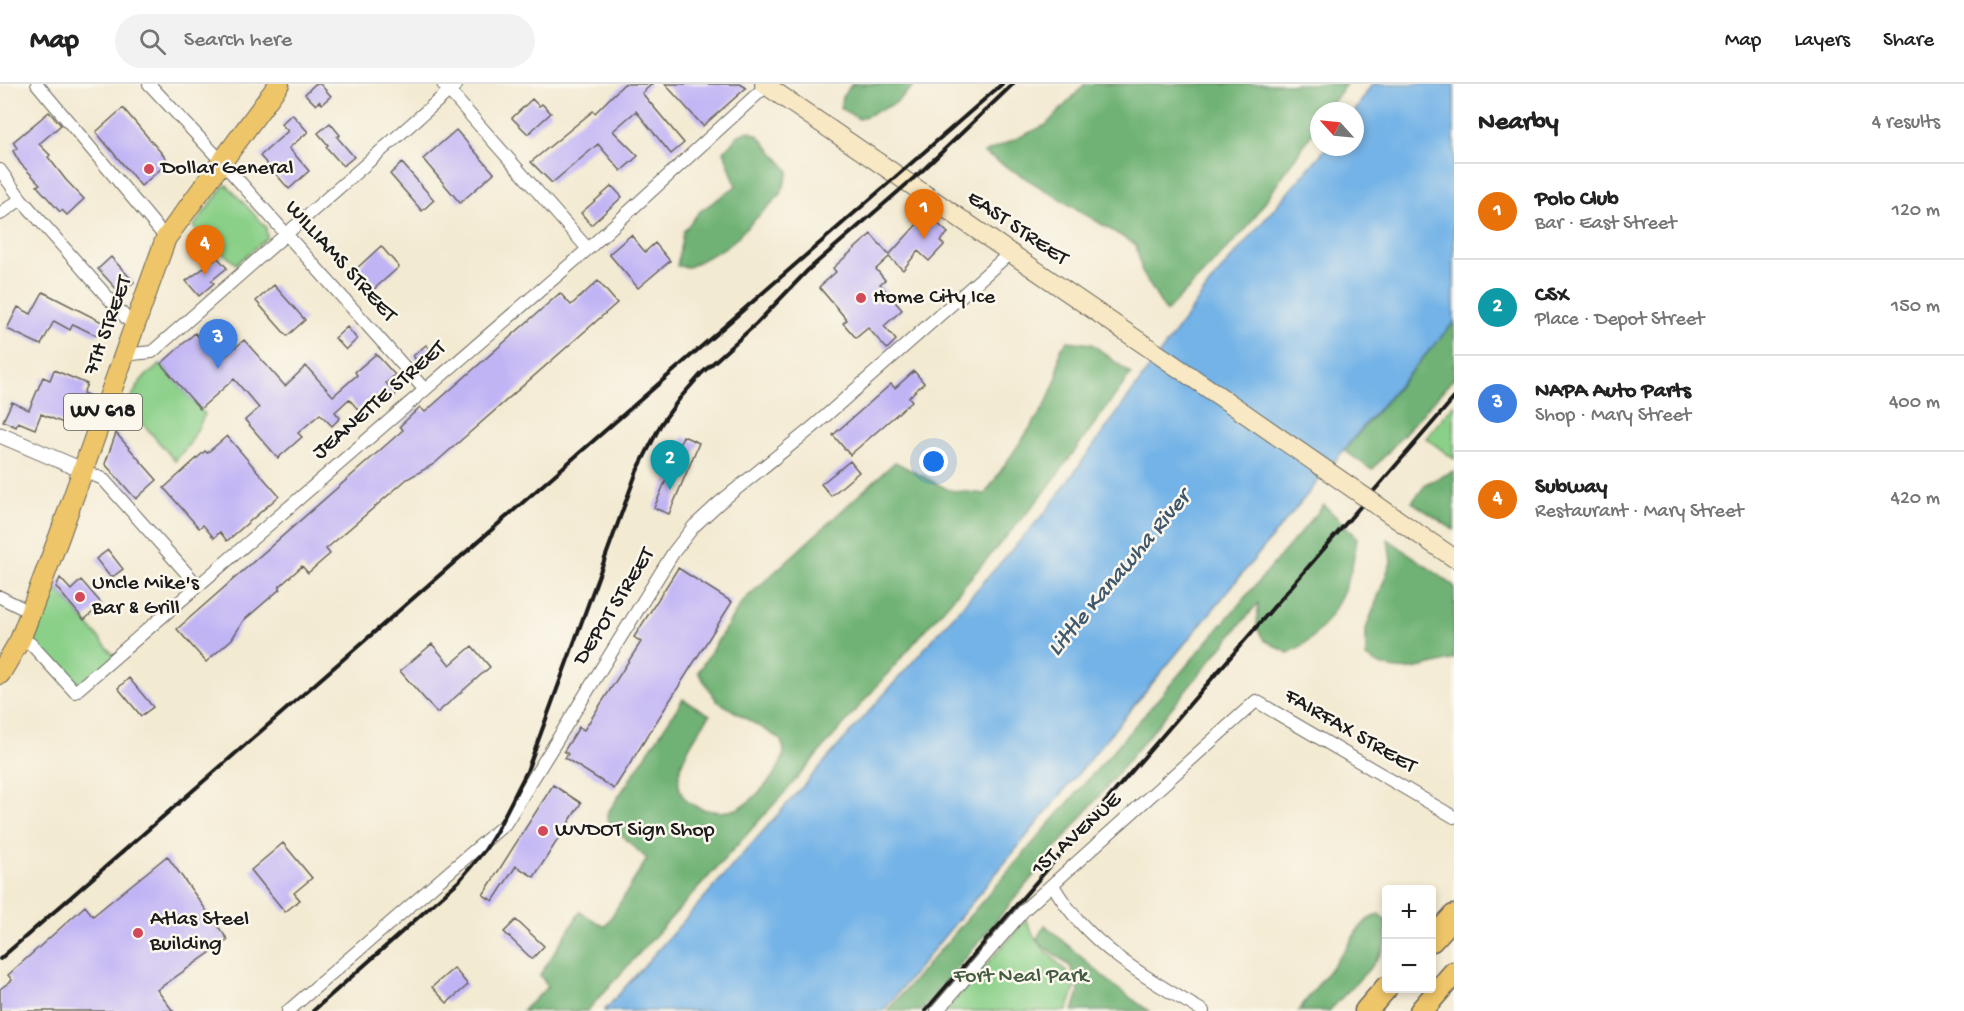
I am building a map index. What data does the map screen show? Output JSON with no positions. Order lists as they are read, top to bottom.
{
  "streets": {
    "main road": ["EAST STREET", "7TH STREET", "WV 618"],
    "street": [
      "WILLIAMS STREET",
      "JEANETTE STREET",
      "DEPOT STREET",
      "FAIRFAX STREET",
      "1ST AVENUE"
    ]
  },
  "crossings": [
    ["EAST STREET", "JEANETTE STREET"],
    ["EAST STREET", "DEPOT STREET"],
    ["WILLIAMS STREET", "7TH STREET"],
    ["WILLIAMS STREET", "JEANETTE STREET"],
    ["7TH STREET", "JEANETTE STREET"],
    ["FAIRFAX STREET", "1ST AVENUE"]
  ],
  "water": ["Little Kanawha River"],
  "parks": ["Fort Neal Park"],
  "places": [
    "Dollar General",
    "Home City Ice",
    "Uncle Mike's Bar & Grill",
    "WVDOT Sign Shop",
    "Atlas Steel Building"
  ],
  "north": "top left",
  "page": {
    "header": "Map",
    "search": "Search here",
    "nav": ["Map", "Layers", "Share"],
    "heading": ["Nearby", "4 results"],
    "list": [
      {
        "mark": "1",
        "name": "Polo Club",
        "note": "Bar · East Street",
        "value": "120 m"
      },
      {
        "mark": "2",
        "name": "CSX",
        "note": "Place · Depot Street",
        "value": "150 m"
      },
      {
        "mark": "3",
        "name": "NAPA Auto Parts",
        "note": "Shop · Mary Street",
        "value": "400 m"
      },
      {
        "mark": "4",
        "name": "Subway",
        "note": "Restaurant · Mary Street",
        "value": "420 m"
      }
    ],
    "pins": [
      "1",
      "4",
      "3",
      "2"
    ],
    "map_buttons": ["+", "−"]
  }
}
